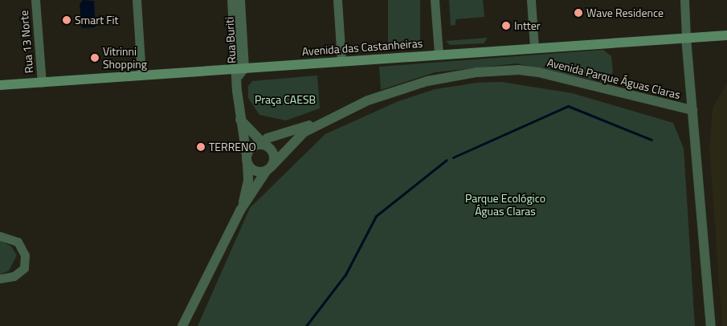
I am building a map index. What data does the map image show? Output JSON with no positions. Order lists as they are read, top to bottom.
{
  "streets": {
    "main road": ["Avenida das Castanheiras"],
    "street": ["Rua Buriti", "Rua 13 Norte", "Avenida Parque Águas Claras"]
  },
  "crossings": [
    ["Rua Buriti", "Avenida das Castanheiras"],
    ["Rua Buriti", "Avenida Parque Águas Claras"],
    ["Rua 13 Norte", "Avenida das Castanheiras"]
  ],
  "parks": ["Praça CAESB", "Parque Ecológico Águas Claras"],
  "places": [
    "Wave Residence",
    "Smart Fit",
    "Intter",
    "Vitrinni Shopping",
    "TERRENO"
  ]
}
